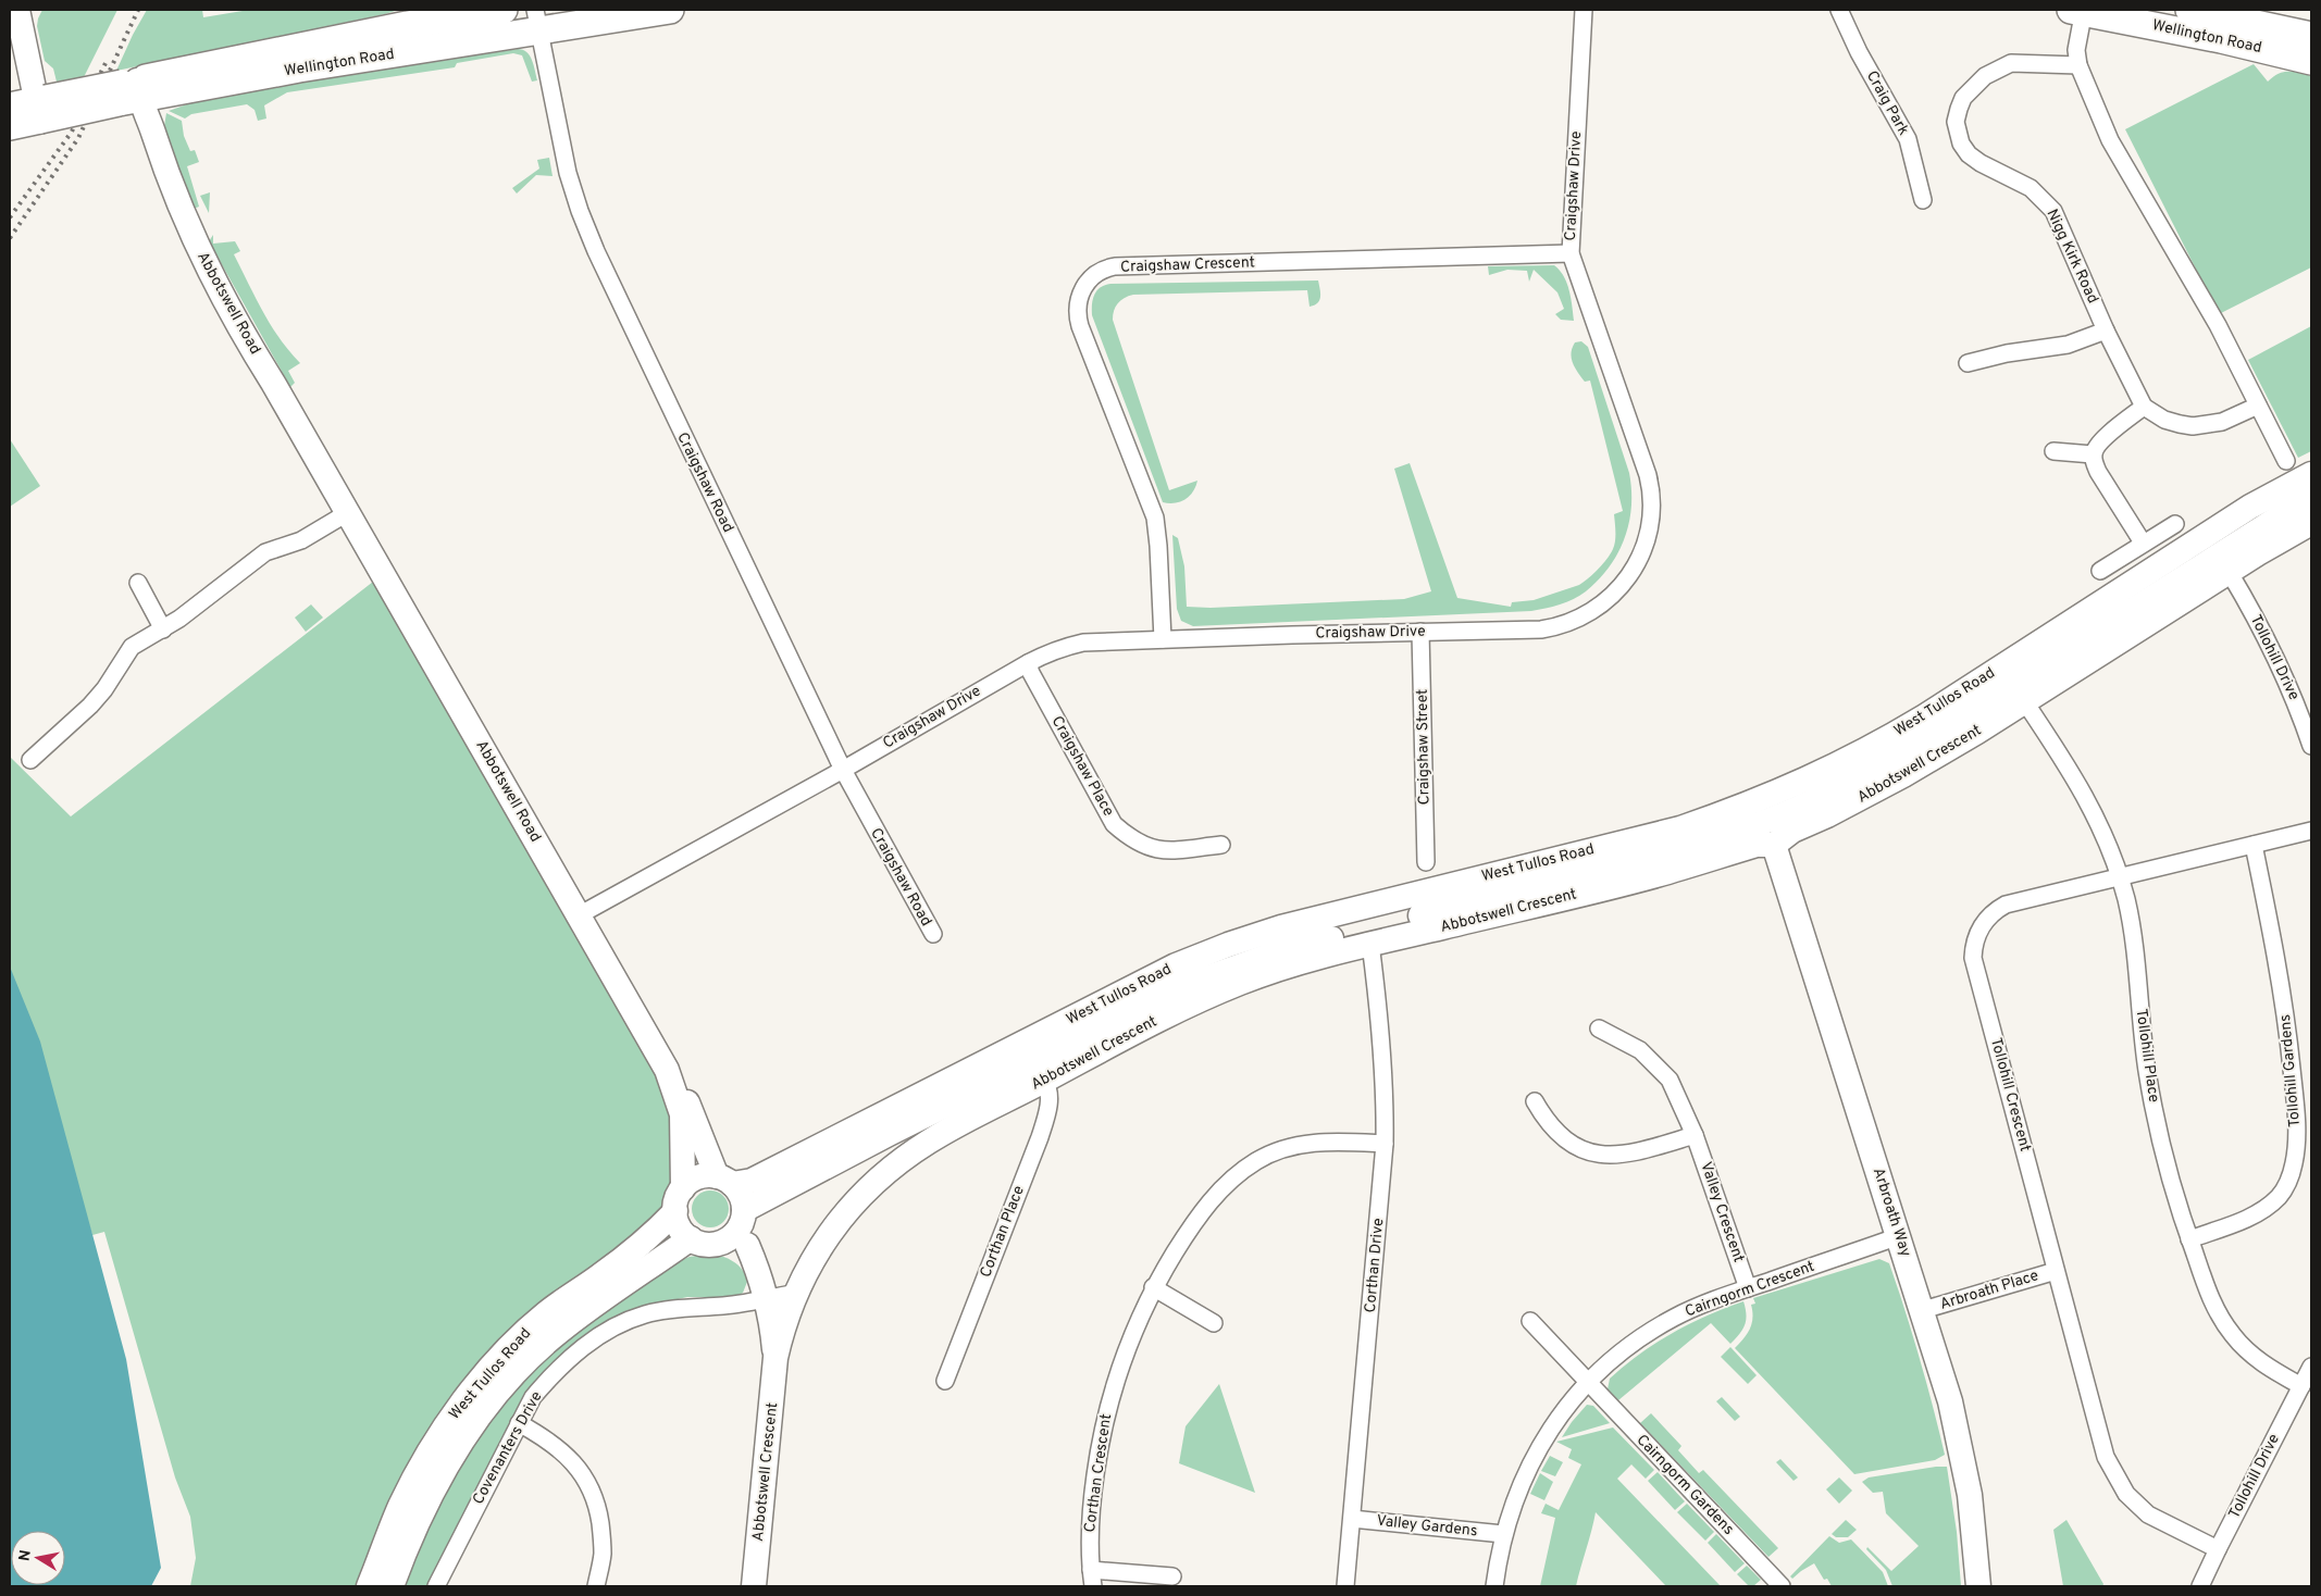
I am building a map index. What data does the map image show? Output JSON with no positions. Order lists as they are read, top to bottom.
{
  "streets": {
    "main road": [
      "Wellington Road",
      "Abbotswell Road",
      "West Tullos Road",
      "Abbotswell Crescent",
      "Arbroath Way"
    ],
    "street": [
      "Craig Park",
      "Craigshaw Drive",
      "Nigg Kirk Road",
      "Craigshaw Crescent",
      "Craigshaw Road",
      "Tollohill Drive",
      "Craigshaw Street",
      "Craigshaw Place",
      "Tollohill Place",
      "Tollohill Gardens",
      "Tollohill Crescent",
      "Valley Crescent",
      "Corthan Place",
      "Corthan Drive",
      "Cairngorm Crescent",
      "Arbroath Place",
      "Covenanters Drive",
      "Corthan Crescent",
      "Cairngorm Gardens",
      "Valley Gardens"
    ]
  },
  "crossings": [
    ["Wellington Road", "Abbotswell Road"],
    ["Wellington Road", "Craigshaw Road"],
    ["Craigshaw Drive", "Craigshaw Crescent"],
    ["Craigshaw Drive", "Abbotswell Road"],
    ["Craigshaw Drive", "Craigshaw Road"],
    ["Craigshaw Drive", "Craigshaw Street"],
    ["Craigshaw Drive", "Craigshaw Place"],
    ["Tollohill Drive", "Abbotswell Crescent"],
    ["Tollohill Drive", "Tollohill Place"],
    ["Tollohill Drive", "Tollohill Crescent"],
    ["West Tullos Road", "Abbotswell Crescent"],
    ["Abbotswell Crescent", "Tollohill Place"],
    ["Abbotswell Crescent", "Arbroath Way"],
    ["Abbotswell Crescent", "Corthan Place"],
    ["Abbotswell Crescent", "Corthan Drive"],
    ["Abbotswell Crescent", "Covenanters Drive"],
    ["Tollohill Place", "Tollohill Gardens"],
    ["Tollohill Place", "Tollohill Crescent"],
    ["Tollohill Gardens", "Tollohill Crescent"],
    ["Tollohill Crescent", "Arbroath Place"],
    ["Valley Crescent", "Cairngorm Crescent"],
    ["Arbroath Way", "Cairngorm Crescent"],
    ["Arbroath Way", "Arbroath Place"],
    ["Corthan Drive", "Corthan Crescent"],
    ["Corthan Drive", "Valley Gardens"],
    ["Cairngorm Crescent", "Cairngorm Gardens"],
    ["Cairngorm Crescent", "Valley Gardens"]
  ],
  "north": "left"
}
